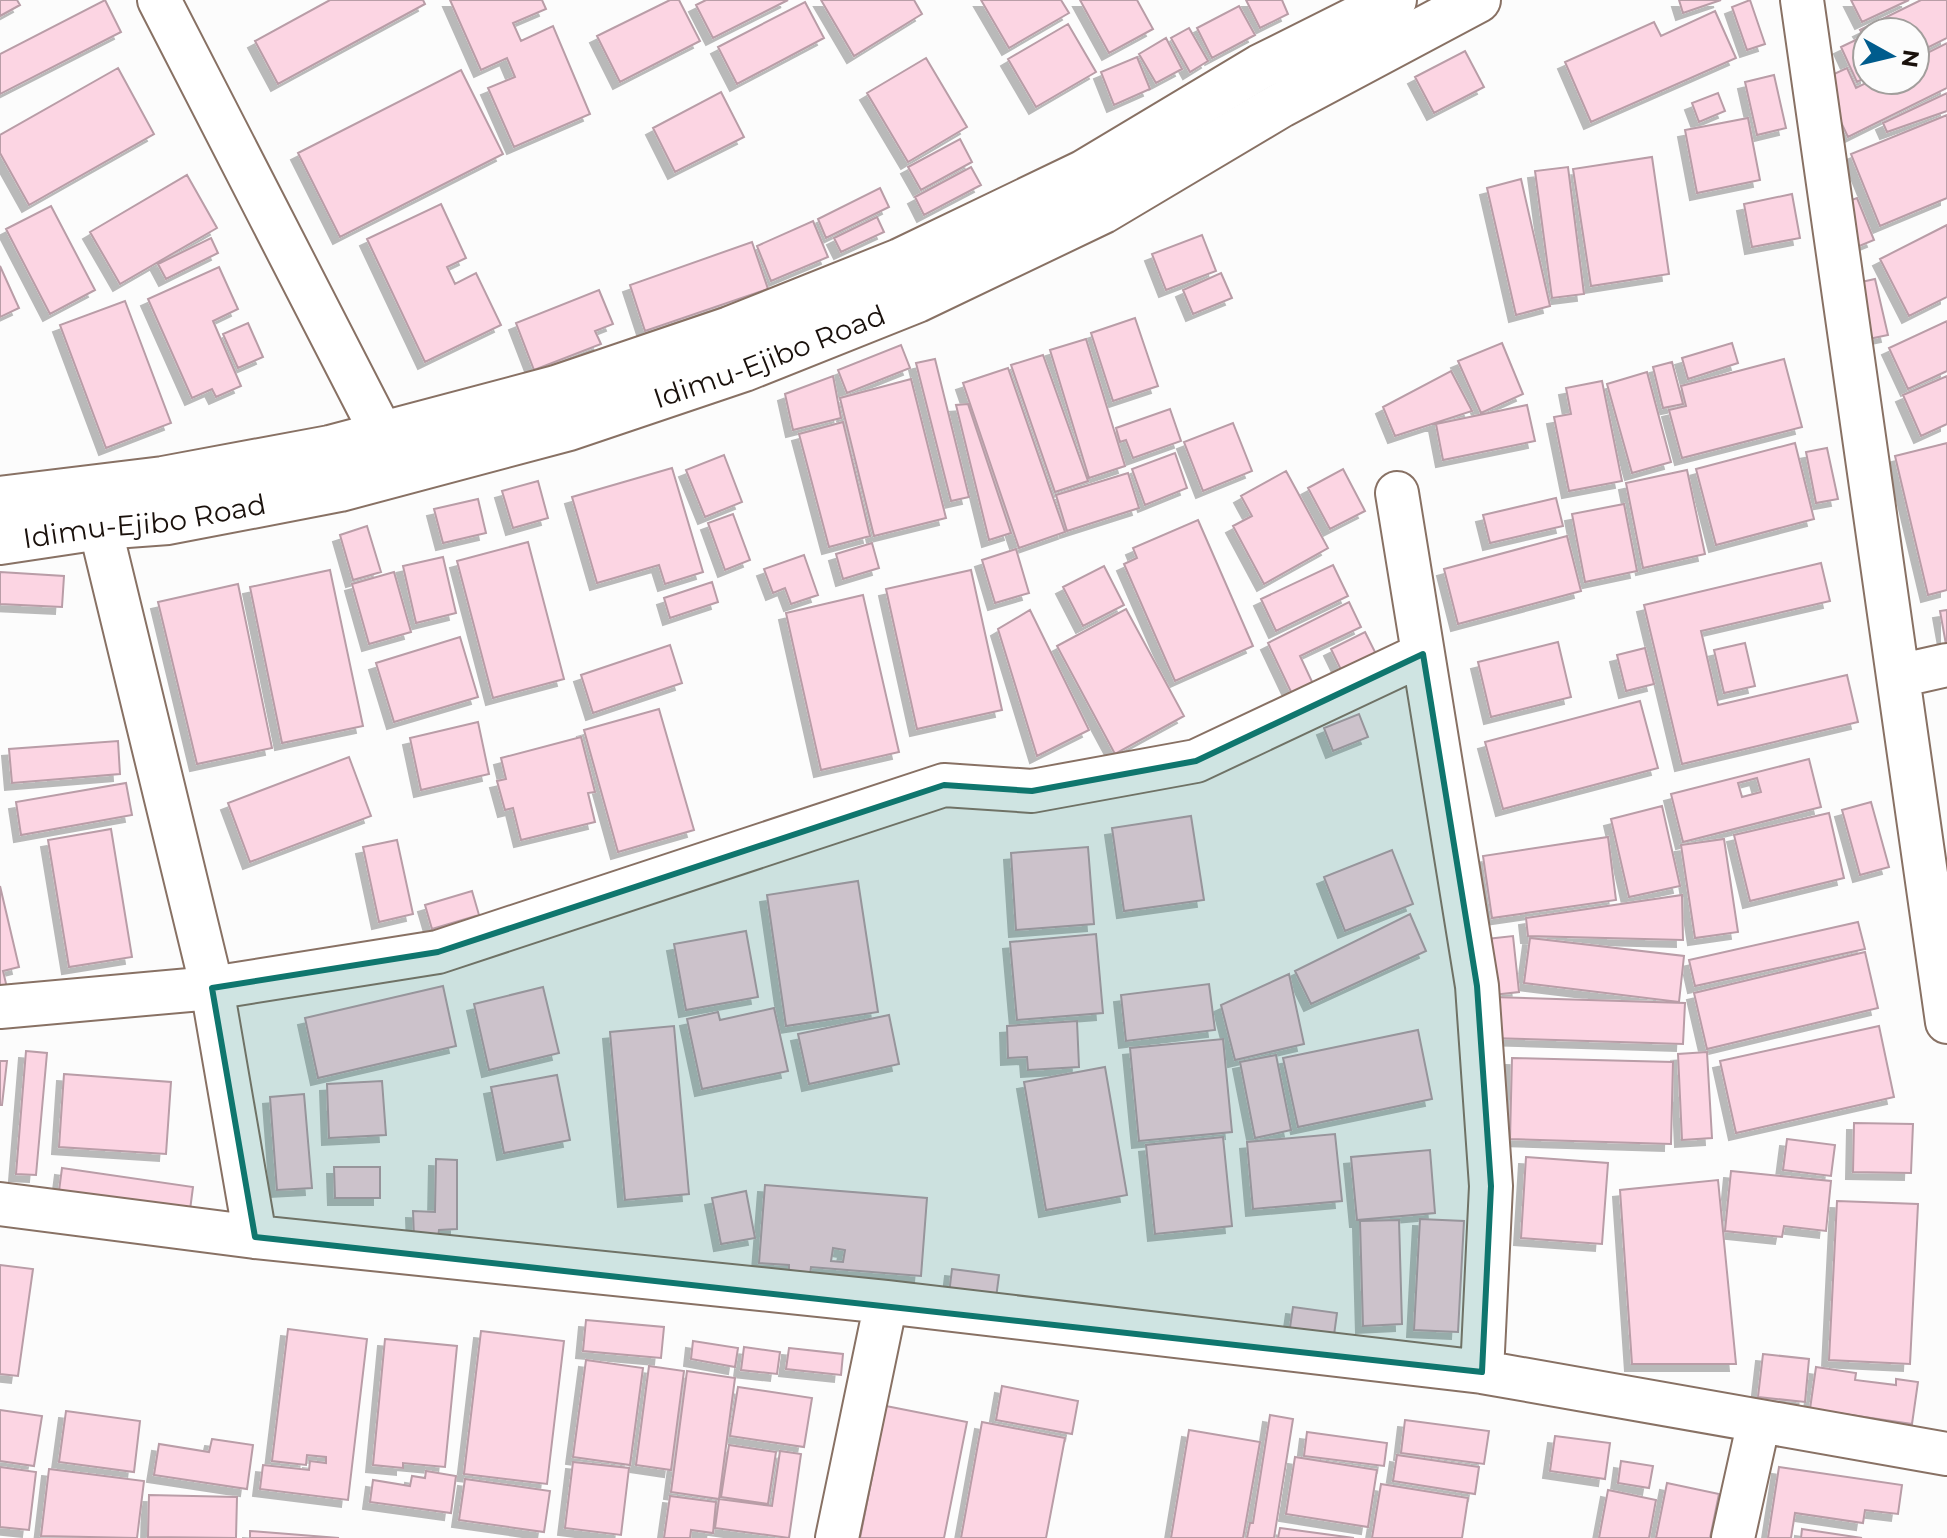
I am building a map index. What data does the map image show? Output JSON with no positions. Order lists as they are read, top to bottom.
{
  "streets": {
    "main road": ["Idimu-Ejibo Road"]
  },
  "north": "right"
}
